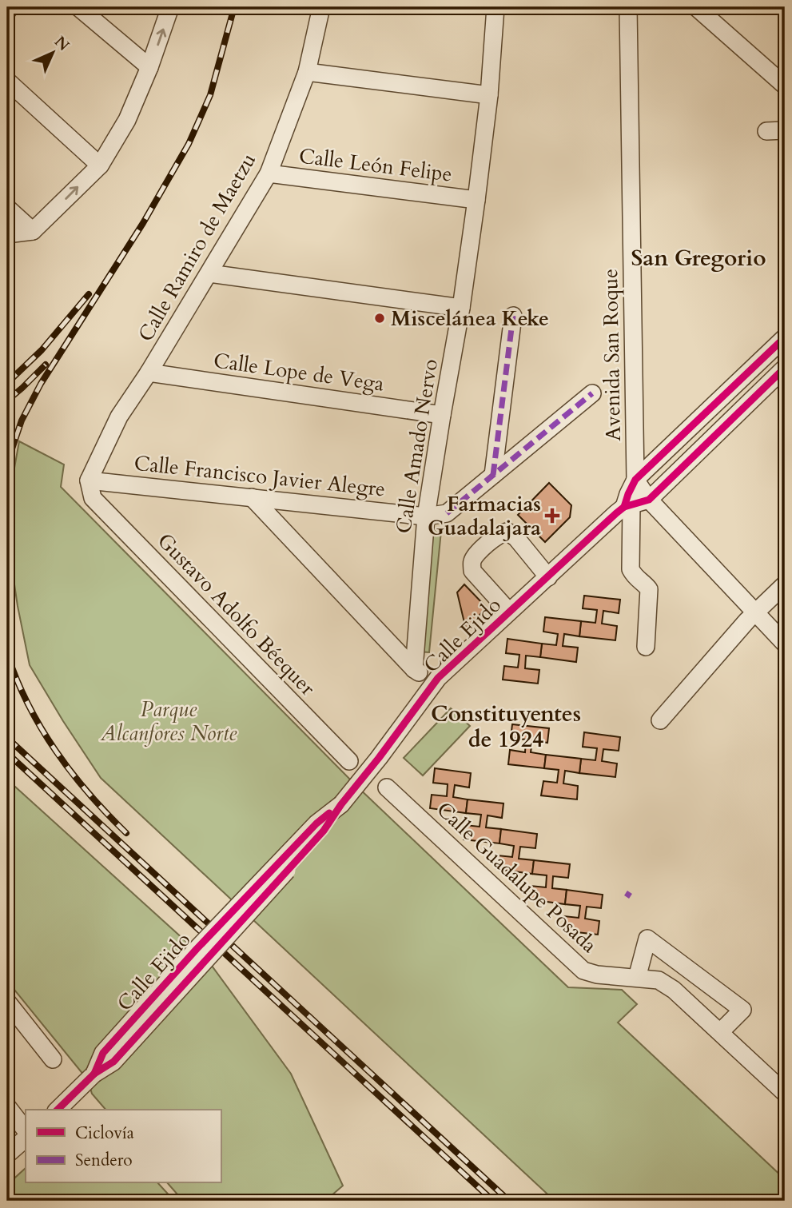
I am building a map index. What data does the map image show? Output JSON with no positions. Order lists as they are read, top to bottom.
{
  "streets": {
    "street": [
      "Calle León Felipe",
      "Calle Ramiro de Maetzu",
      "Avenida San Roque",
      "Calle Lope de Vega",
      "Calle Amado Nervo",
      "Calle Francisco Javier Alegre",
      "Gustavo Adolfo Béequer",
      "Calle Ejido",
      "Calle Guadalupe Posada"
    ]
  },
  "crossings": [
    ["Calle León Felipe", "Calle Ramiro de Maetzu"],
    ["Calle León Felipe", "Calle Amado Nervo"],
    ["Calle Ramiro de Maetzu", "Calle Lope de Vega"],
    ["Calle Ramiro de Maetzu", "Calle Francisco Javier Alegre"],
    ["Calle Ramiro de Maetzu", "Gustavo Adolfo Béequer"],
    ["Avenida San Roque", "Calle Ejido"],
    ["Calle Lope de Vega", "Calle Amado Nervo"],
    ["Calle Amado Nervo", "Calle Francisco Javier Alegre"],
    ["Calle Francisco Javier Alegre", "Gustavo Adolfo Béequer"]
  ],
  "districts": ["San Gregorio", "Constituyentes de 1924"],
  "parks": ["Parque Alcanfores Norte"],
  "places": {
    "other": ["Miscelánea Keke"],
    "health": ["Farmacias Guadalajara"]
  },
  "legend": ["Ciclovía", "Sendero"],
  "north": "top right"
}
